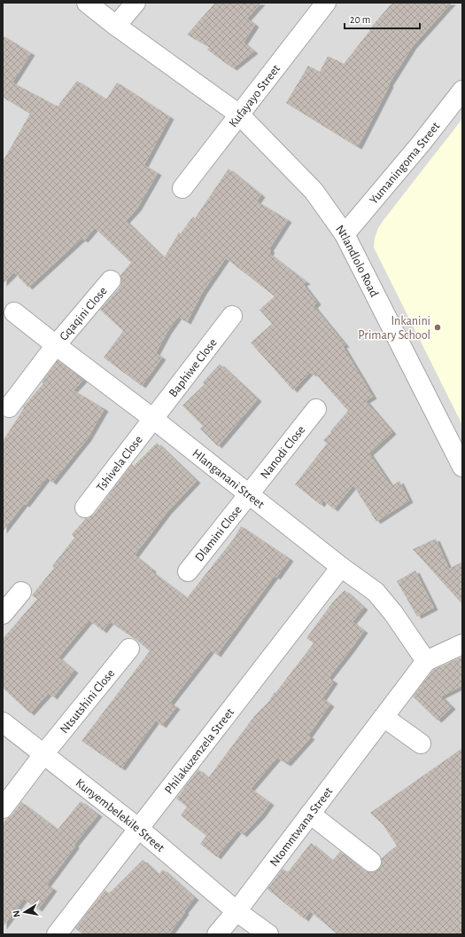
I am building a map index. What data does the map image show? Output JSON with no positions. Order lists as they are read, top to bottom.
{
  "streets": {
    "street": [
      "Kufayayo Street",
      "Yumaningoma Street",
      "Ntlandlolo Road",
      "Gqaqini Close",
      "Baphiwe Close",
      "Nanodi Close",
      "Tshivela Close",
      "Hlanganani Street",
      "Dlamini Close",
      "Ntsutshini Close",
      "Philakuzenzela Street",
      "Kunyembelekile Street",
      "Ntomntwana Street"
    ]
  },
  "crossings": [
    ["Kufayayo Street", "Ntlandlolo Road"],
    ["Yumaningoma Street", "Ntlandlolo Road"],
    ["Gqaqini Close", "Hlanganani Street"],
    ["Baphiwe Close", "Tshivela Close"],
    ["Baphiwe Close", "Hlanganani Street"],
    ["Nanodi Close", "Hlanganani Street"],
    ["Nanodi Close", "Dlamini Close"],
    ["Tshivela Close", "Hlanganani Street"],
    ["Hlanganani Street", "Dlamini Close"],
    ["Hlanganani Street", "Philakuzenzela Street"],
    ["Hlanganani Street", "Ntomntwana Street"],
    ["Ntsutshini Close", "Kunyembelekile Street"],
    ["Philakuzenzela Street", "Kunyembelekile Street"],
    ["Kunyembelekile Street", "Ntomntwana Street"]
  ],
  "places": ["Inkanini Primary School"],
  "scale_bar": "20 m",
  "north": "left"
}
